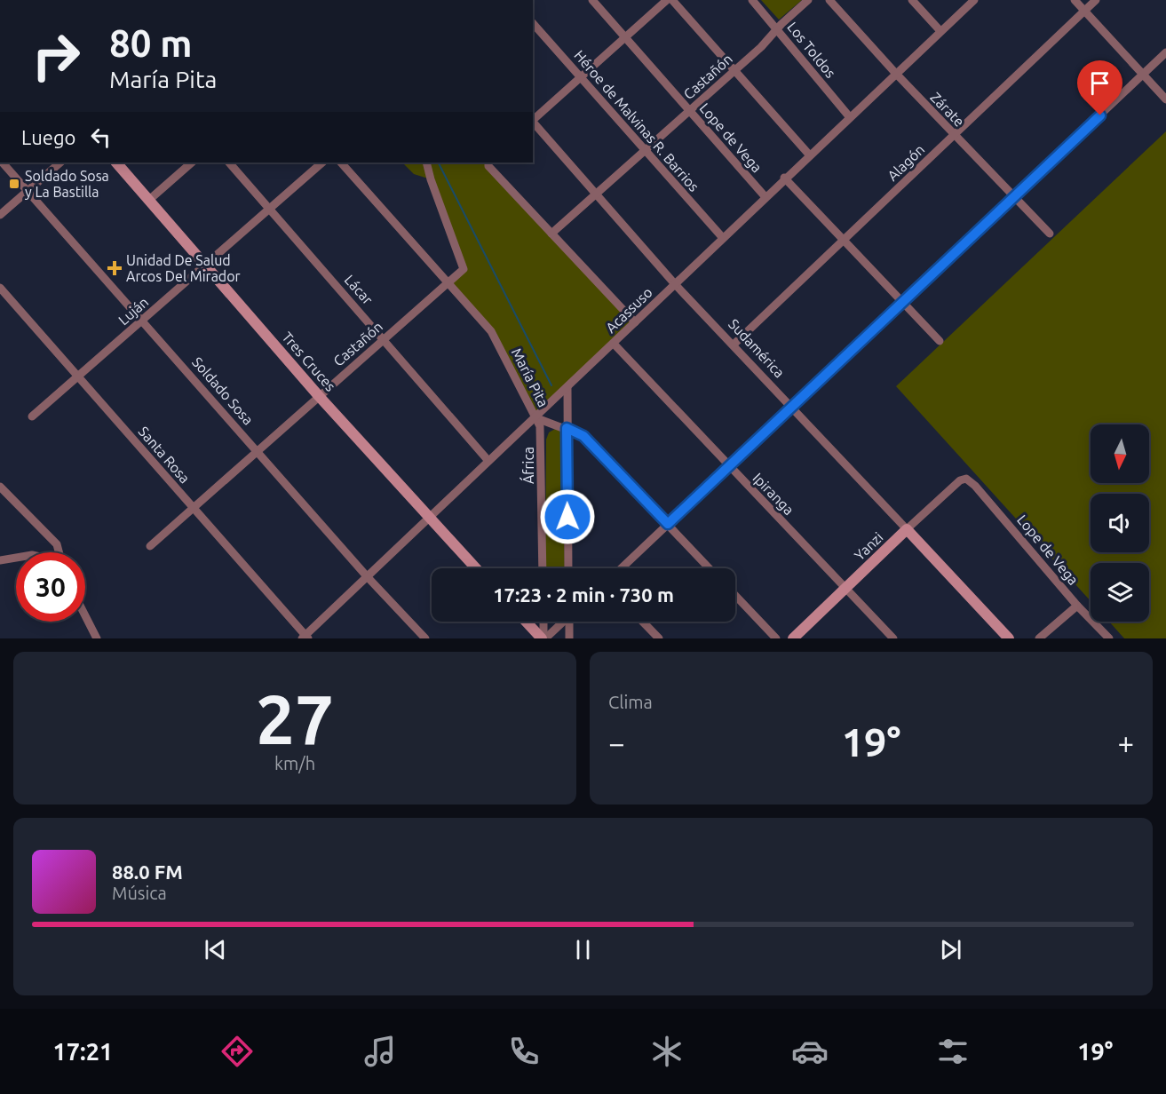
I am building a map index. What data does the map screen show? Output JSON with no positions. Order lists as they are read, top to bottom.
{
  "streets": {
    "street": [
      "Los Toldos",
      "Castañón",
      "Zárate",
      "Héroe de Malvinas R. Barrios",
      "Lope de Vega",
      "Alagón",
      "Lácar",
      "Acassuso",
      "Luján",
      "Sudamérica",
      "Tres Cruces",
      "María Pita",
      "Soldado Sosa",
      "Santa Rosa",
      "África",
      "Ipiranga",
      "Yanzi"
    ]
  },
  "crossings": [
    ["Los Toldos", "Castañón"],
    ["Los Toldos", "Acassuso"],
    ["Castañón", "Héroe de Malvinas R. Barrios"],
    ["Castañón", "Lope de Vega"],
    ["Castañón", "Lácar"],
    ["Castañón", "Sudamérica"],
    ["Castañón", "Tres Cruces"],
    ["Castañón", "María Pita"],
    ["Castañón", "Soldado Sosa"],
    ["Castañón", "Santa Rosa"],
    ["Zárate", "Alagón"],
    ["Zárate", "Acassuso"],
    ["Héroe de Malvinas R. Barrios", "Acassuso"],
    ["Lope de Vega", "Acassuso"],
    ["Lope de Vega", "Yanzi"],
    ["Alagón", "Sudamérica"],
    ["Lácar", "Acassuso"],
    ["Lácar", "Luján"],
    ["Acassuso", "Sudamérica"],
    ["Acassuso", "Tres Cruces"],
    ["Acassuso", "María Pita"],
    ["Acassuso", "Soldado Sosa"],
    ["Acassuso", "Santa Rosa"],
    ["Acassuso", "África"],
    ["Acassuso", "Ipiranga"],
    ["Luján", "Tres Cruces"],
    ["Luján", "Soldado Sosa"],
    ["Luján", "Santa Rosa"],
    ["Sudamérica", "Yanzi"],
    ["María Pita", "África"],
    ["Ipiranga", "Yanzi"]
  ],
  "places": {
    "transit": ["Soldado Sosa y La Bastilla"],
    "health": ["Unidad De Salud Arcos Del Mirador"]
  },
  "north": "bottom",
  "page": {
    "turn": ["80 m", "María Pita"],
    "then": "Luego",
    "limit": "30",
    "trip": "17:23 · 2 min · 730 m",
    "tile": [
      ["27", "km/h"],
      "Clima"
    ],
    "heat": ["−", "19°", "+"],
    "song": ["88.0 FM", "Música"],
    "tabs": ["17:21", "19°"]
  }
}
